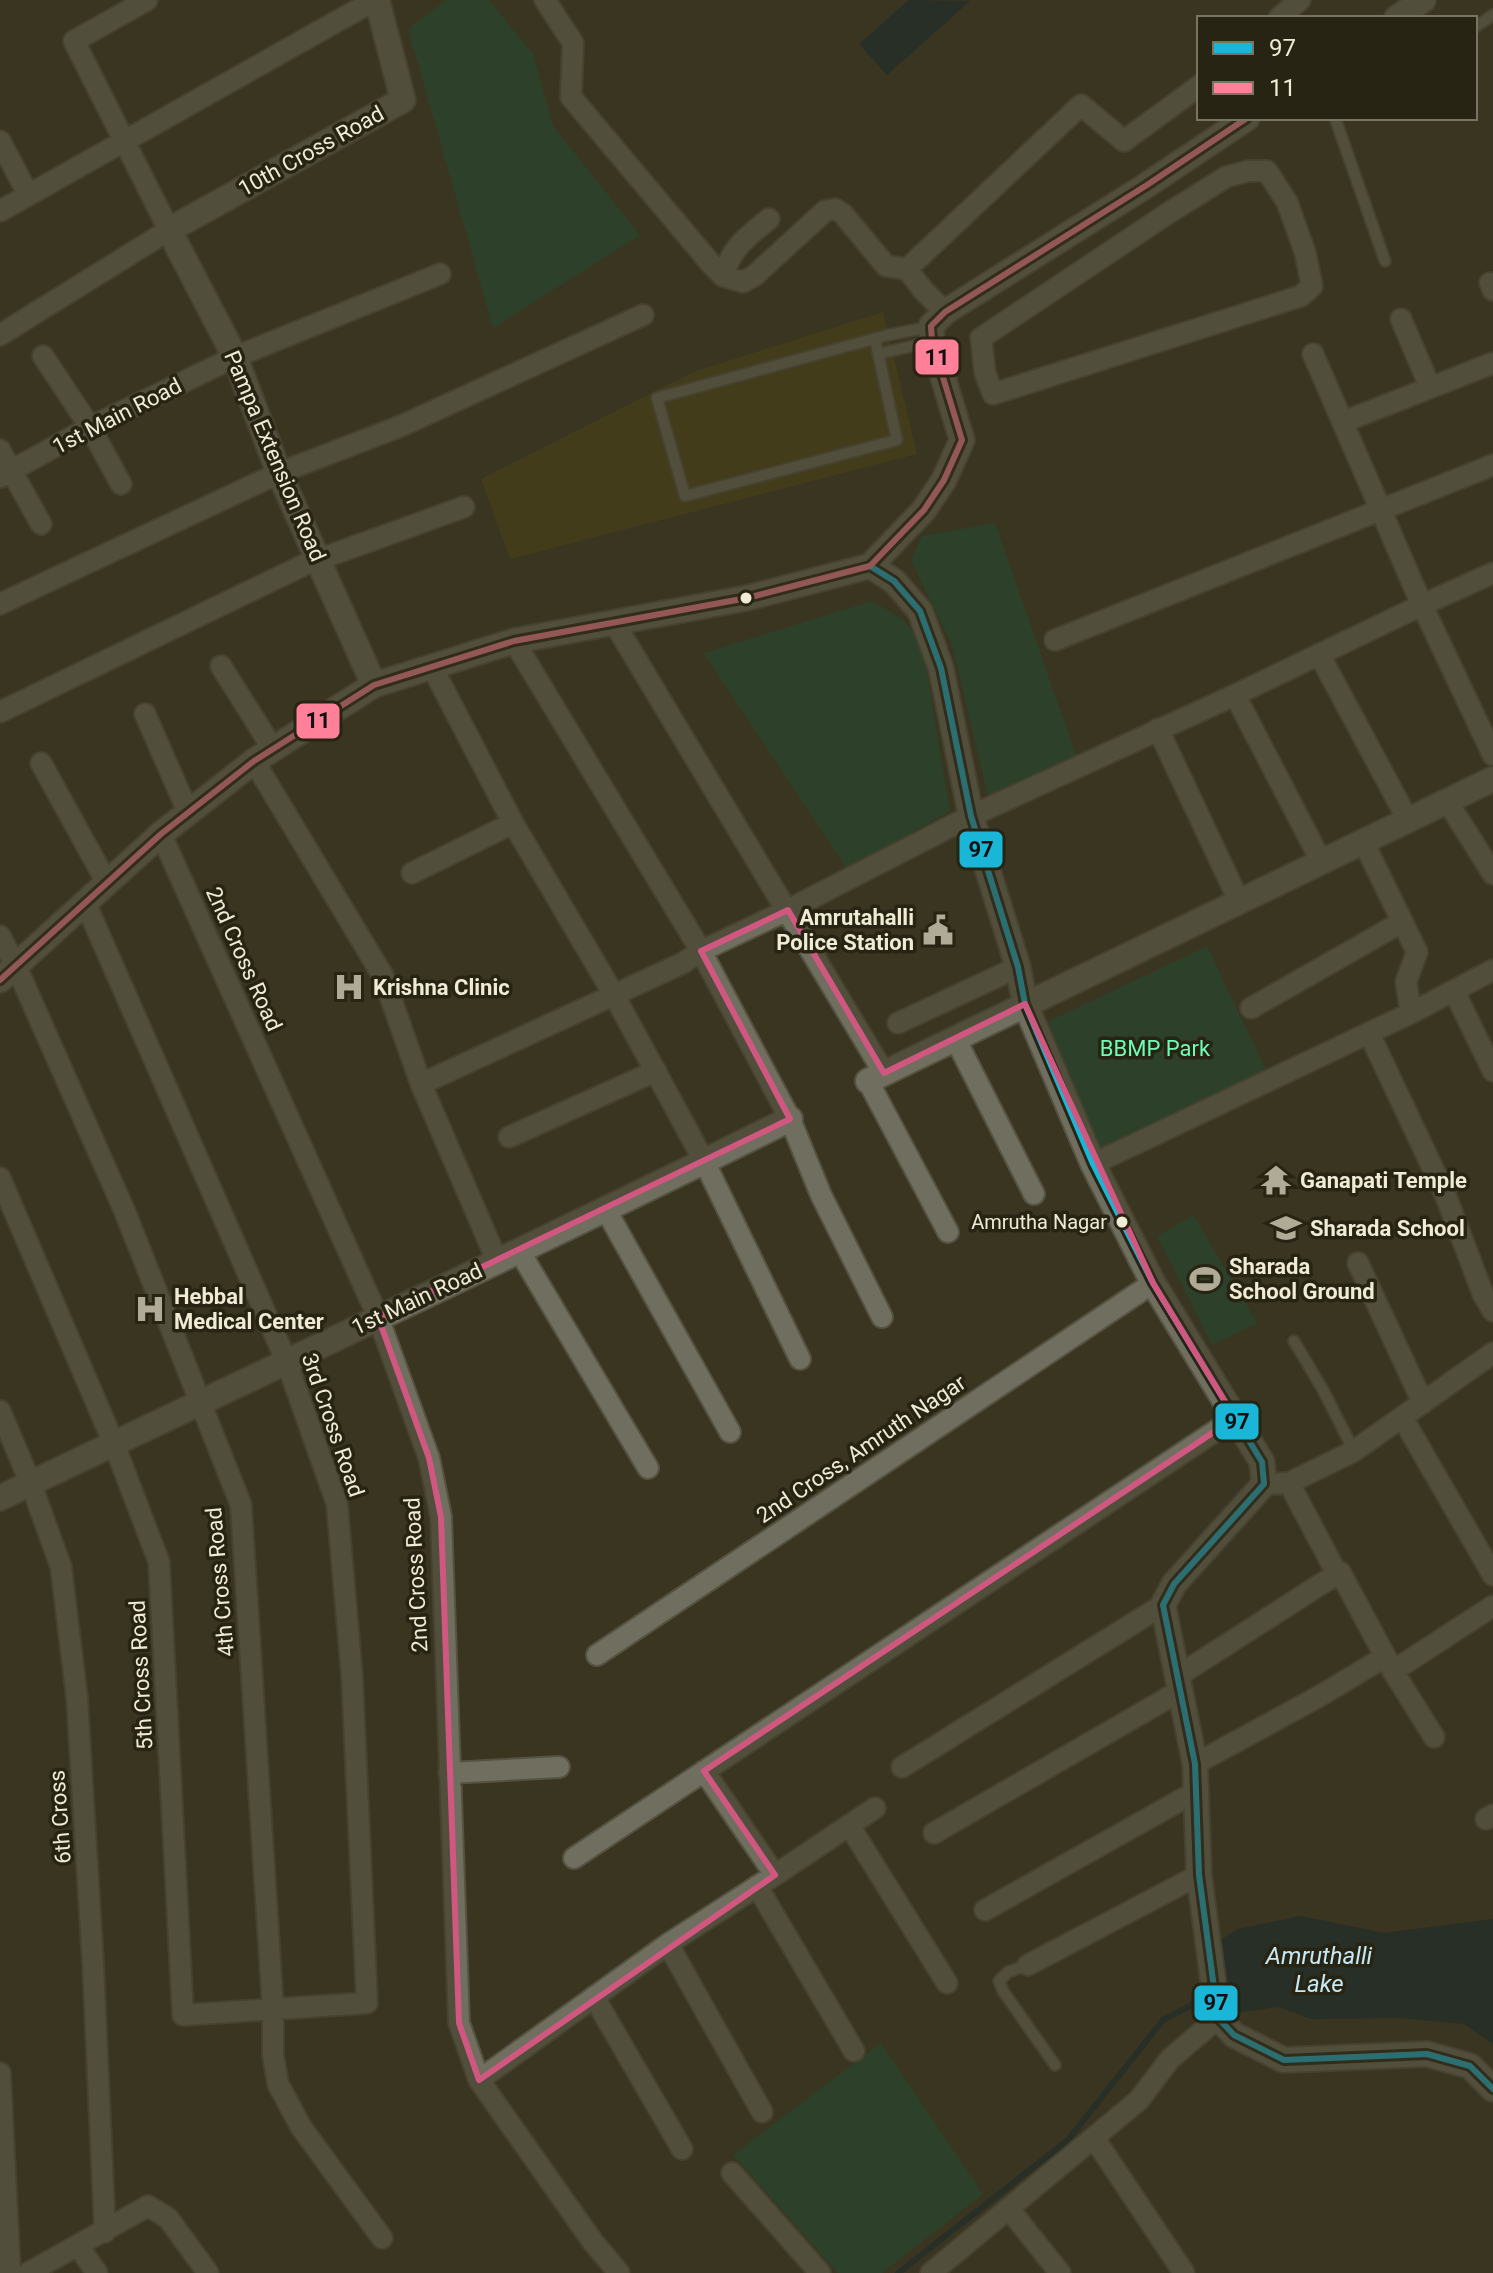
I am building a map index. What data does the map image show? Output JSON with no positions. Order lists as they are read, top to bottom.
{
  "streets": {
    "street": [
      "10th Cross Road",
      "1st Main Road",
      "Pampa Extension Road",
      "2nd Cross Road",
      "3rd Cross Road",
      "2nd Cross, Amruth Nagar",
      "4th Cross Road",
      "5th Cross Road",
      "6th Cross"
    ]
  },
  "crossings": [
    ["10th Cross Road", "Pampa Extension Road"],
    ["1st Main Road", "Pampa Extension Road"],
    ["1st Main Road", "2nd Cross Road"],
    ["1st Main Road", "3rd Cross Road"],
    ["1st Main Road", "4th Cross Road"],
    ["1st Main Road", "5th Cross Road"],
    ["1st Main Road", "6th Cross"],
    ["3rd Cross Road", "5th Cross Road"],
    ["4th Cross Road", "5th Cross Road"]
  ],
  "water": ["Amruthalli Lake"],
  "parks": ["BBMP Park"],
  "places": {
    "public building": ["Amrutahalli Police Station"],
    "hospital": ["Krishna Clinic", "Hebbal Medical Center"],
    "temple": ["Ganapati Temple"],
    "other": ["Amrutha Nagar"],
    "school or university": ["Sharada School"],
    "sports": ["Sharada School Ground"]
  },
  "lines": ["transit line 11", "transit line 97"],
  "legend": ["97", "11"]
}
